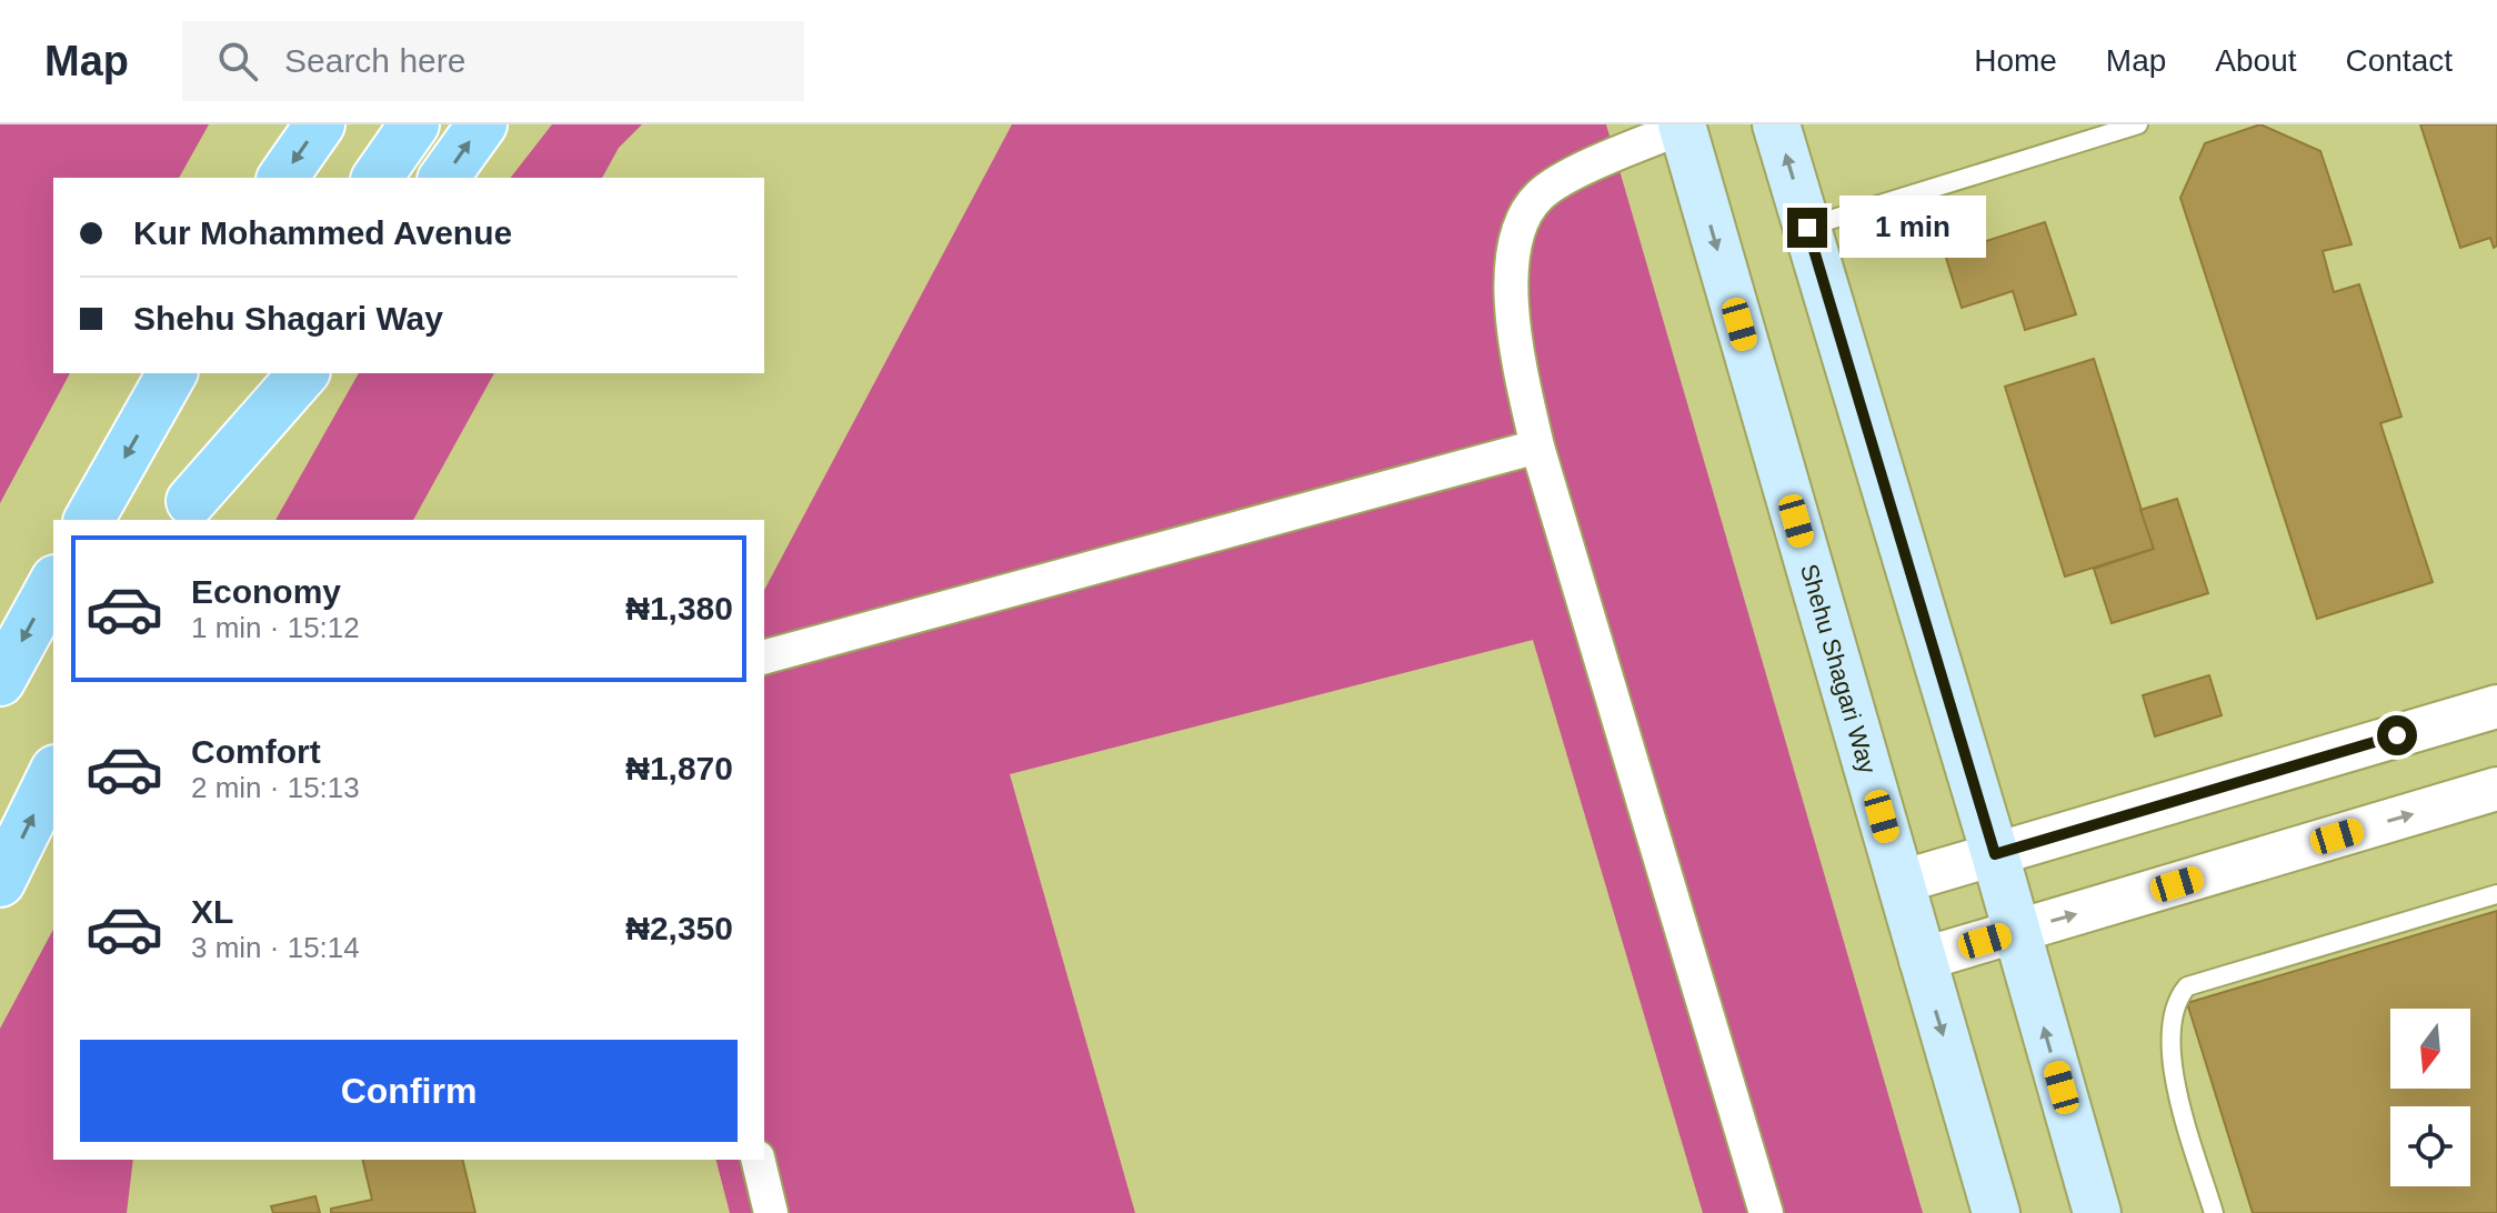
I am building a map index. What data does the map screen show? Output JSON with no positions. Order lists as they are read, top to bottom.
{
  "streets": {
    "main road": ["Shehu Shagari Way"]
  },
  "north": "bottom",
  "page": {
    "header": "Map",
    "search": "Search here",
    "nav": [
      "Home",
      "Map",
      "About",
      "Contact"
    ],
    "banner": ["Kur Mohammed Avenue", "Shehu Shagari Way"],
    "bubble": "1 min",
    "list": [
      {
        "name": "Economy",
        "note": "1 min · 15:12",
        "value": "₦1,380"
      },
      {
        "name": "Comfort",
        "note": "2 min · 15:13",
        "value": "₦1,870"
      },
      {
        "name": "XL",
        "note": "3 min · 15:14",
        "value": "₦2,350"
      }
    ],
    "buttons": "Confirm"
  }
}
